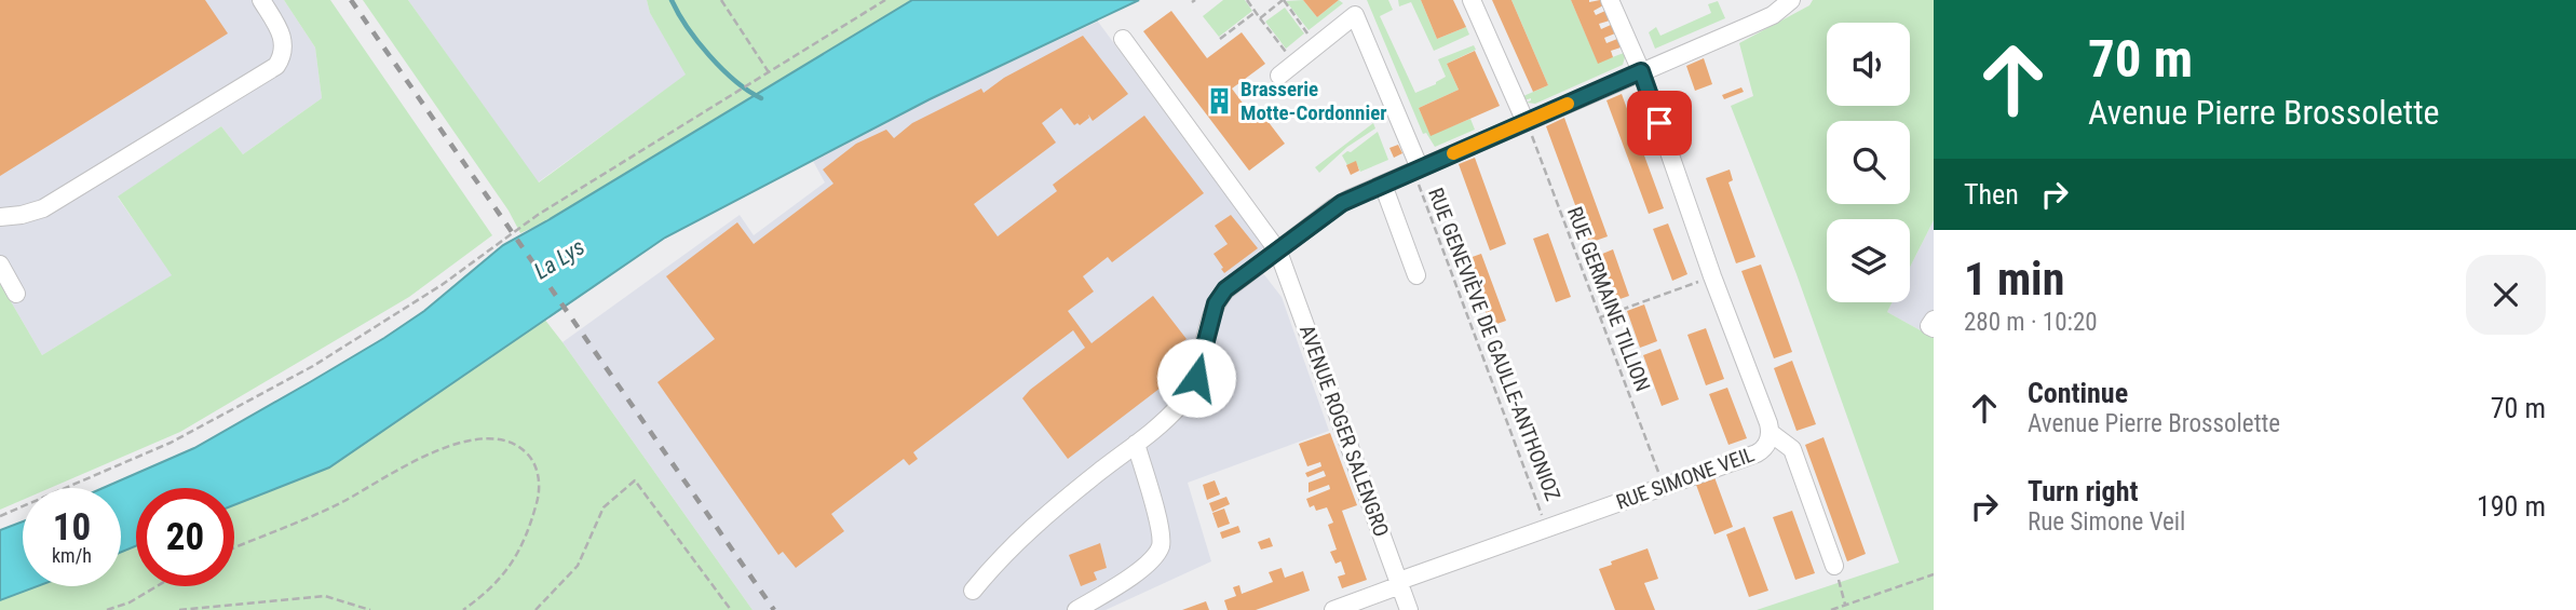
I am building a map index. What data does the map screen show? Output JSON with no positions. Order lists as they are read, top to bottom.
{
  "streets": {
    "street": ["AVENUE ROGER SALENGRO", "RUE SIMONE VEIL"],
    "path": ["RUE GERMAINE TILLION", "RUE GENEVIÈVE DE GAULLE-ANTHONIOZ"]
  },
  "crossings": [
    ["RUE GERMAINE TILLION", "RUE SIMONE VEIL"],
    ["RUE GENEVIÈVE DE GAULLE-ANTHONIOZ", "RUE SIMONE VEIL"],
    ["AVENUE ROGER SALENGRO", "RUE SIMONE VEIL"]
  ],
  "water": ["La Lys"],
  "places": {
    "building": ["Brasserie Motte-Cordonnier"]
  },
  "page": {
    "turn": ["70 m", "Avenue Pierre Brossolette"],
    "then": "Then",
    "heading": ["1 min", "280 m · 10:20"],
    "list": [
      {
        "name": "Continue",
        "note": "Avenue Pierre Brossolette",
        "value": "70 m"
      },
      {
        "name": "Turn right",
        "note": "Rue Simone Veil",
        "value": "190 m"
      }
    ],
    "speed": "10 km/h",
    "limit": "20"
  }
}
